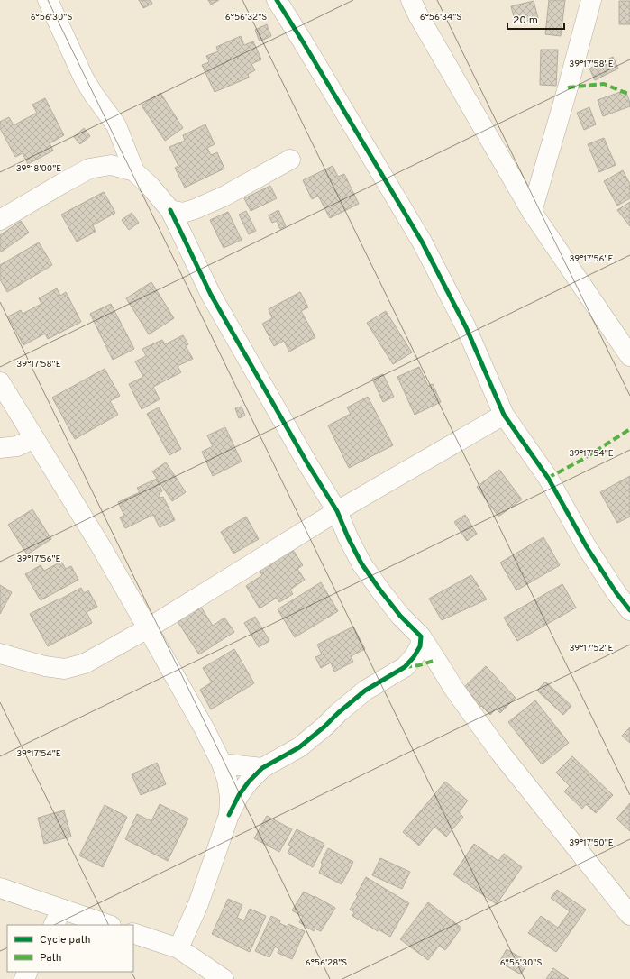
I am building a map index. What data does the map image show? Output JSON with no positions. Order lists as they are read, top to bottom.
{
  "legend": ["Cycle path", "Path"],
  "scale_bar": "20 m",
  "coordinates": [
    "6°56'30\"S",
    "6°56'32\"S",
    "6°56'34\"S",
    "39°17'58\"E",
    "39°18'00\"E",
    "39°17'56\"E",
    "39°17'54\"E",
    "39°17'52\"E",
    "39°17'50\"E",
    "6°56'28\"S"
  ]
}
